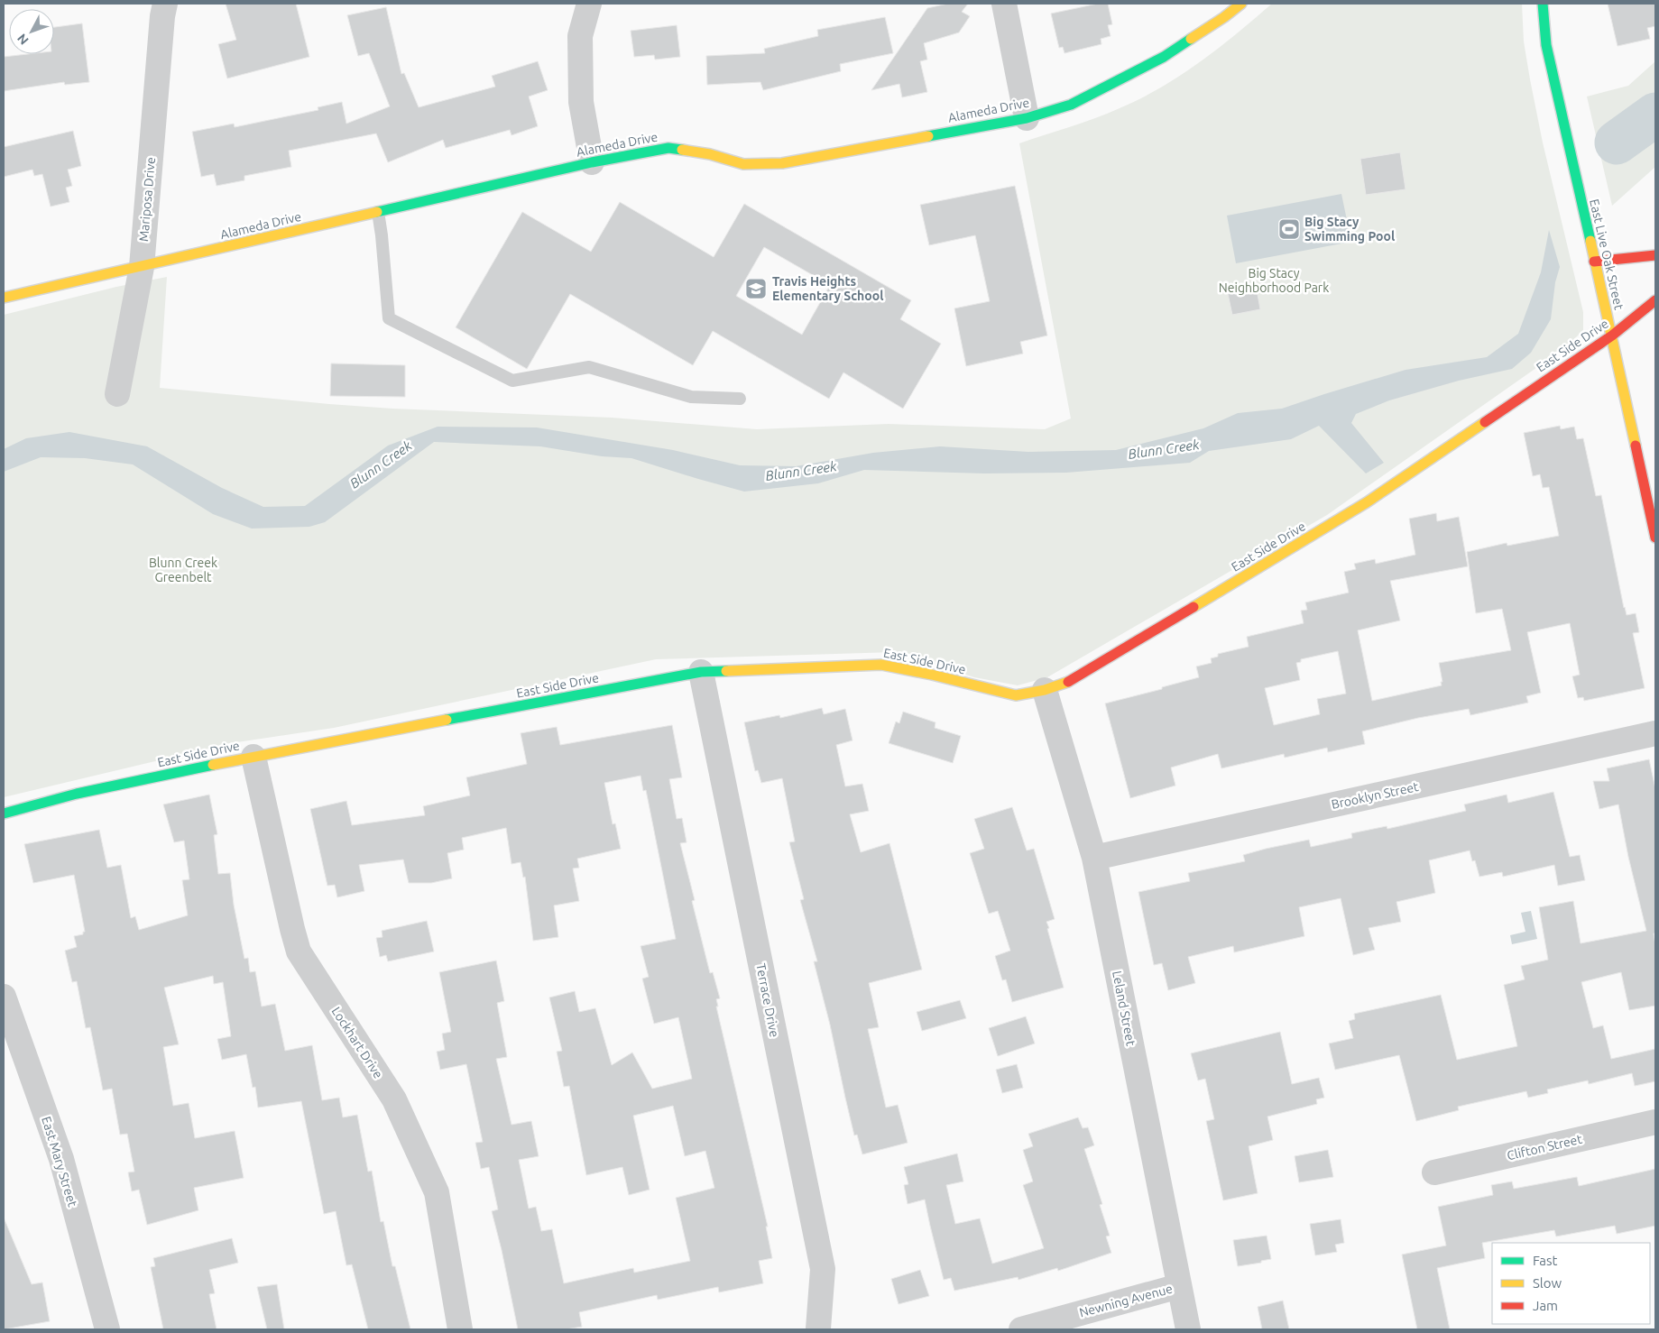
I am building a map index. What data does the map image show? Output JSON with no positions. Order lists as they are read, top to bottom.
{
  "streets": {
    "street": [
      "Alameda Drive",
      "Mariposa Drive",
      "East Live Oak Street",
      "East Side Drive",
      "Brooklyn Street",
      "Terrace Drive",
      "Leland Street",
      "Lockhart Drive",
      "Clifton Street",
      "East Mary Street",
      "Newning Avenue"
    ]
  },
  "crossings": [
    ["Alameda Drive", "Mariposa Drive"],
    ["East Live Oak Street", "East Side Drive"],
    ["East Side Drive", "Terrace Drive"],
    ["East Side Drive", "Leland Street"],
    ["East Side Drive", "Lockhart Drive"],
    ["Brooklyn Street", "Leland Street"],
    ["Leland Street", "Newning Avenue"]
  ],
  "water": ["Blunn Creek"],
  "parks": ["Big Stacy Neighborhood Park", "Blunn Creek Greenbelt"],
  "places": {
    "sports": ["Big Stacy Swimming Pool"],
    "school or university": ["Travis Heights Elementary School"]
  },
  "legend": ["Fast", "Slow", "Jam"],
  "north": "bottom left"
}
